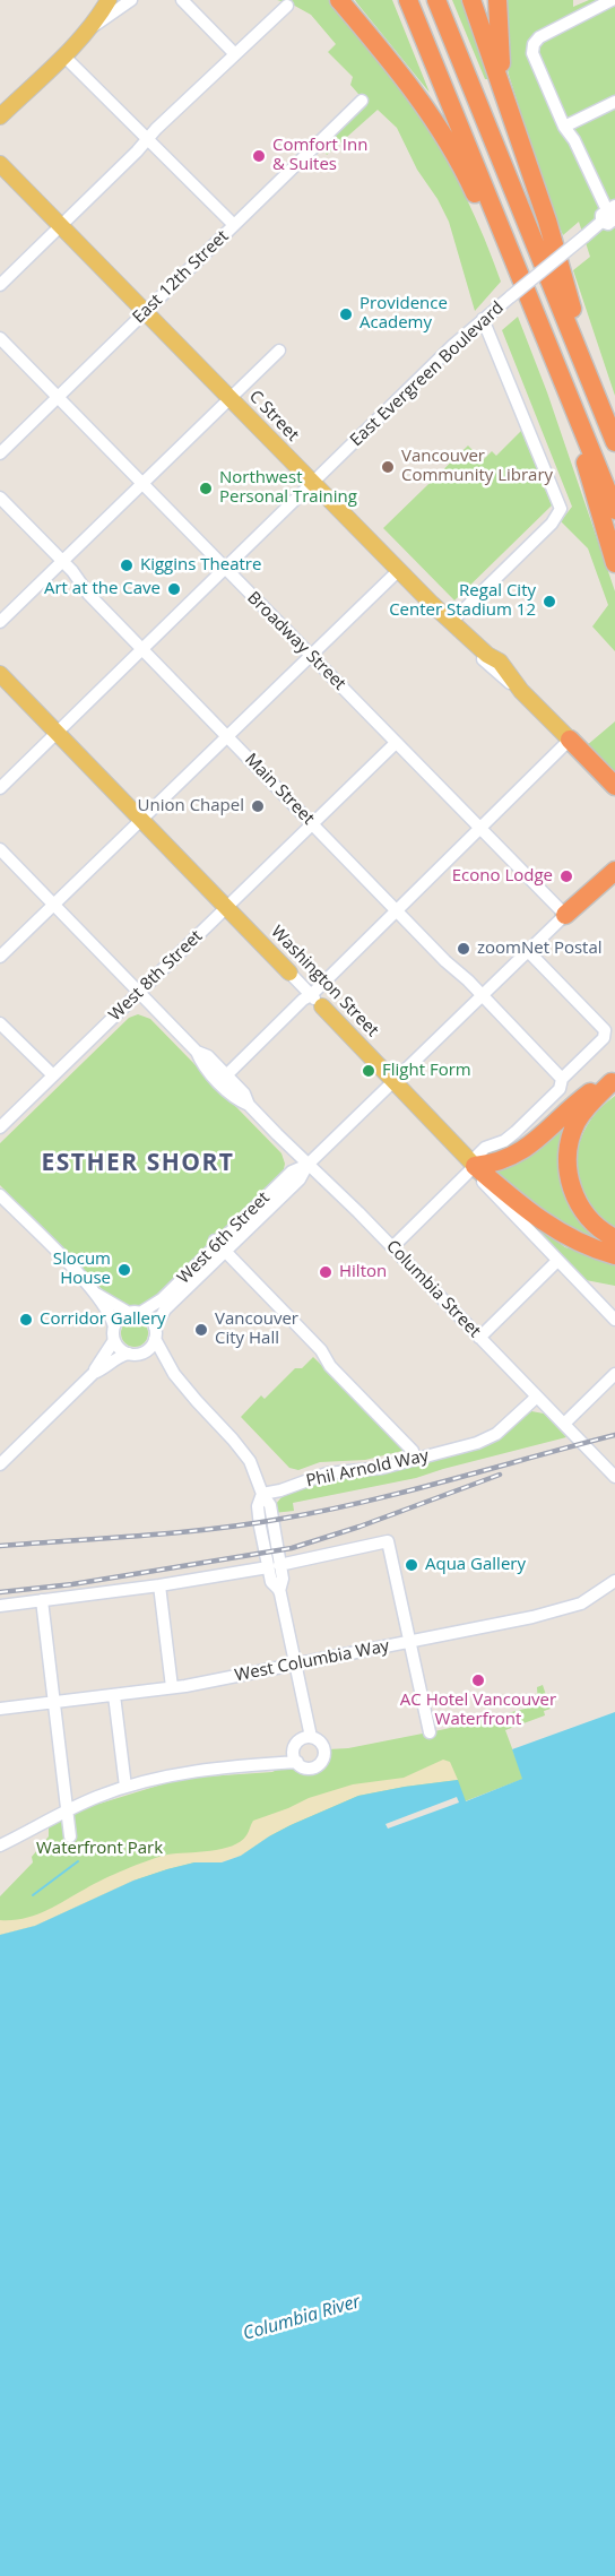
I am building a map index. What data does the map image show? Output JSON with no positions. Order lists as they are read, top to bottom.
{
  "streets": {
    "main road": ["C Street", "Washington Street"],
    "street": [
      "East 12th Street",
      "East Evergreen Boulevard",
      "Broadway Street",
      "Main Street",
      "West 8th Street",
      "West 6th Street",
      "Columbia Street",
      "Phil Arnold Way",
      "West Columbia Way"
    ]
  },
  "crossings": [
    ["East 12th Street", "C Street"],
    ["East 12th Street", "Broadway Street"],
    ["East Evergreen Boulevard", "C Street"],
    ["East Evergreen Boulevard", "Broadway Street"],
    ["East Evergreen Boulevard", "Main Street"],
    ["East Evergreen Boulevard", "Washington Street"],
    ["Broadway Street", "West 8th Street"],
    ["Broadway Street", "West 6th Street"],
    ["Main Street", "West 8th Street"],
    ["Main Street", "West 6th Street"],
    ["West 8th Street", "Washington Street"],
    ["West 8th Street", "Columbia Street"],
    ["Washington Street", "West 6th Street"],
    ["West 6th Street", "Columbia Street"],
    ["Columbia Street", "Phil Arnold Way"]
  ],
  "districts": ["ESTHER SHORT"],
  "water": ["Columbia River"],
  "parks": ["Waterfront Park"],
  "places": [
    "Comfort Inn & Suites",
    "Providence Academy",
    "Vancouver Community Library",
    "Northwest Personal Training",
    "Kiggins Theatre",
    "Art at the Cave",
    "Regal City Center Stadium 12",
    "Union Chapel",
    "Econo Lodge",
    "zoomNet Postal",
    "Flight Form",
    "Slocum House",
    "Hilton",
    "Corridor Gallery",
    "Vancouver City Hall",
    "Aqua Gallery",
    "AC Hotel Vancouver Waterfront"
  ]
}
